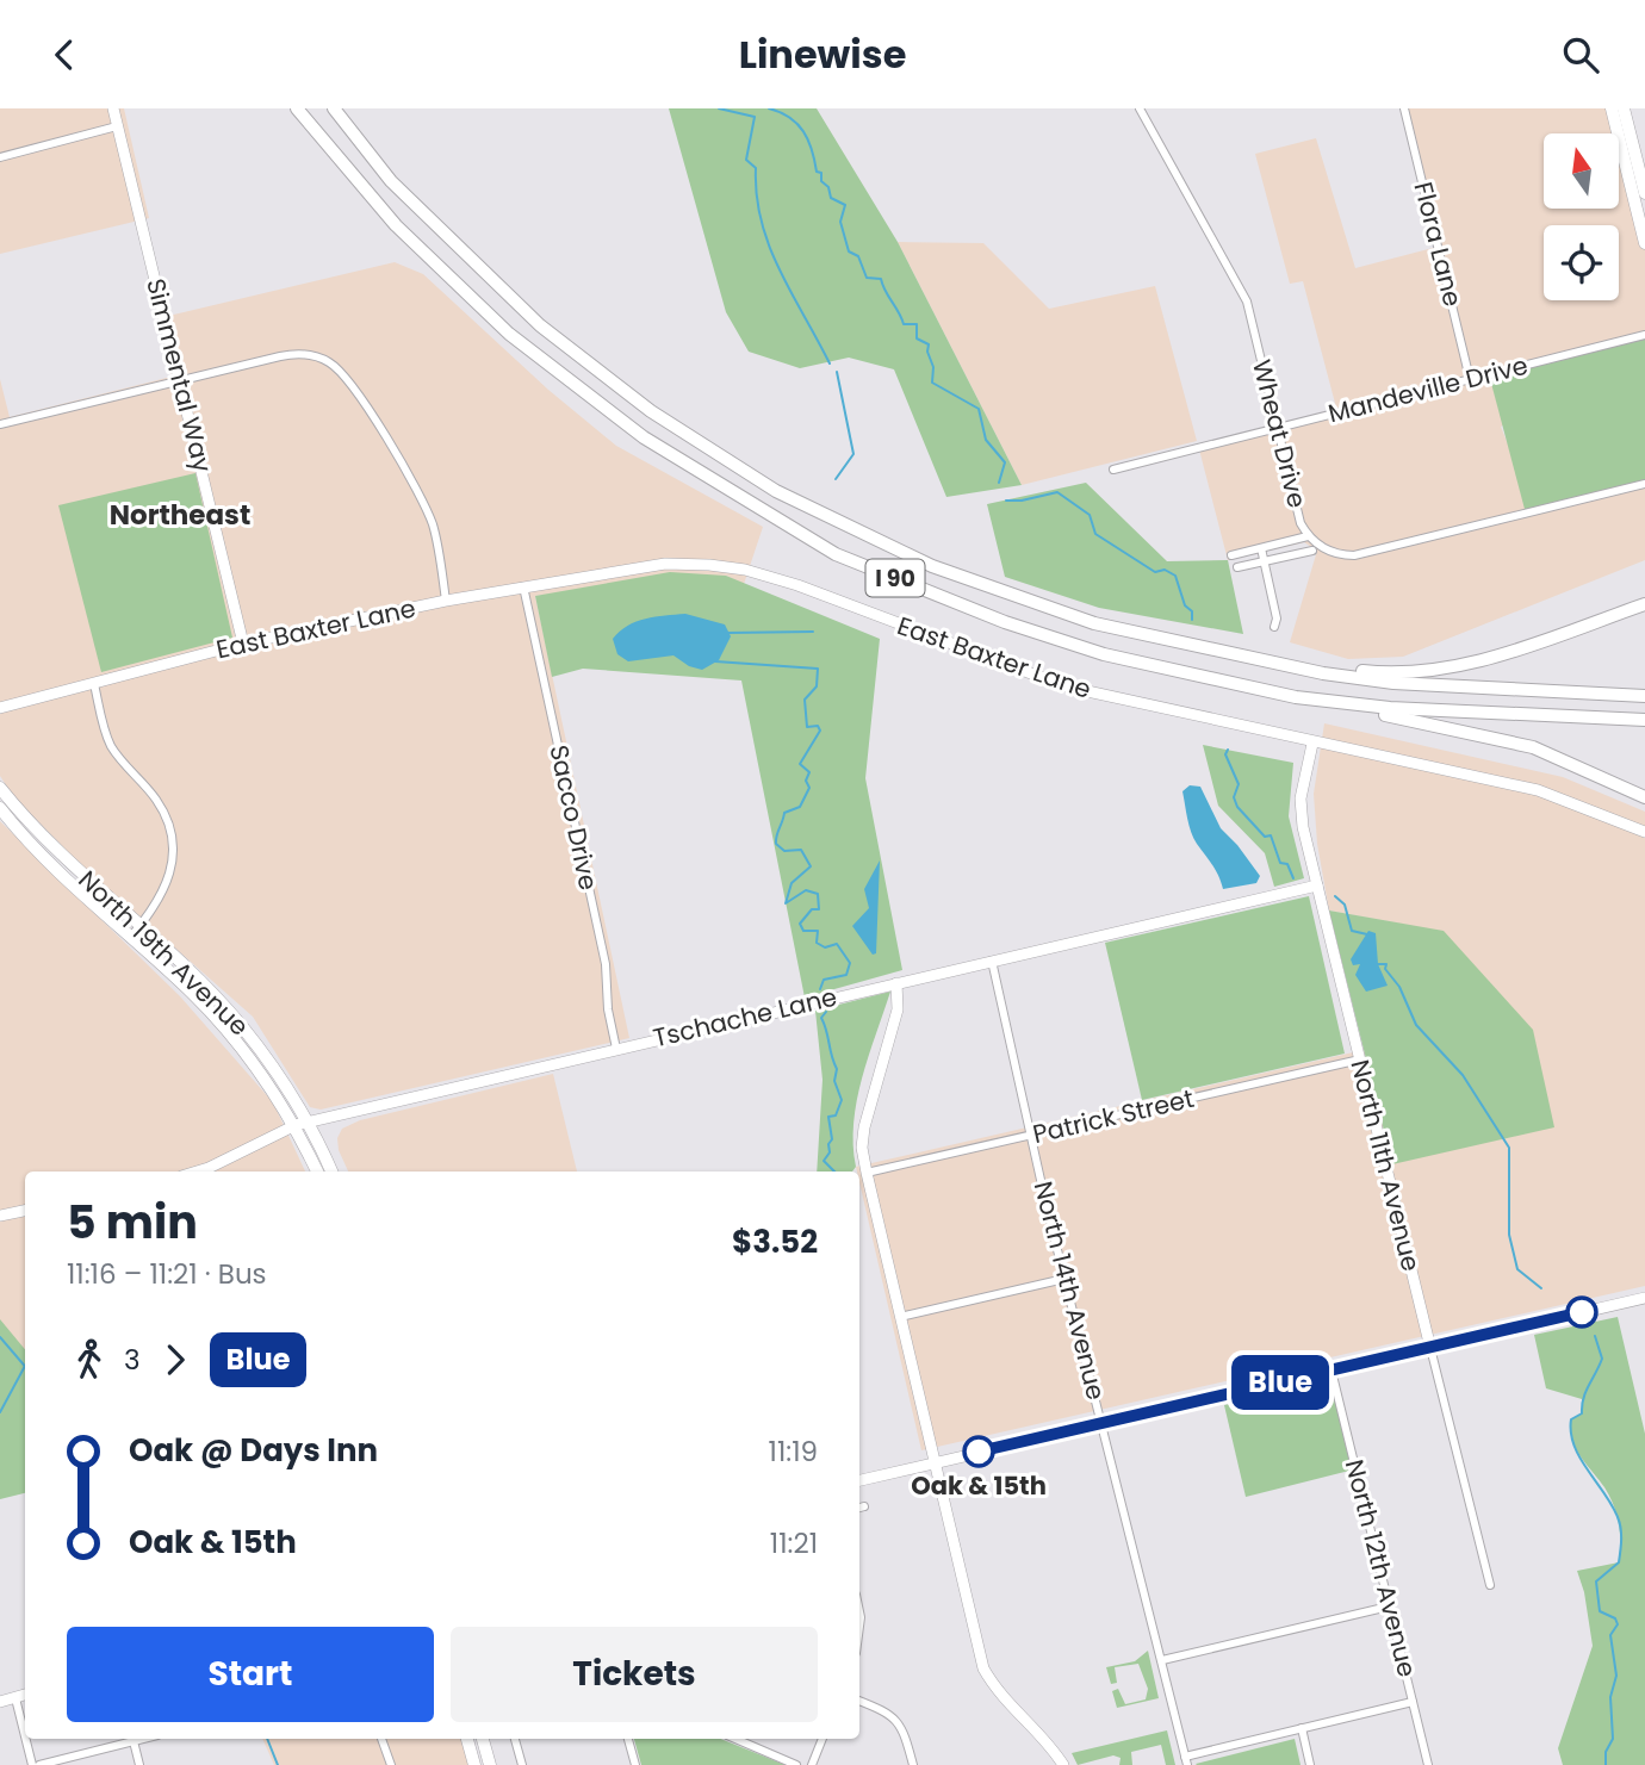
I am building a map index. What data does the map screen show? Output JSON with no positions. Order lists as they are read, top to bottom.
{
  "streets": {
    "highway": ["I 90"],
    "main road": ["North 19th Avenue"],
    "street": [
      "Flora Lane",
      "Simmental Way",
      "Mandeville Drive",
      "Wheat Drive",
      "East Baxter Lane",
      "Sacco Drive",
      "Tschache Lane",
      "Patrick Street",
      "North 11th Avenue",
      "North 14th Avenue",
      "North 12th Avenue"
    ]
  },
  "crossings": [
    ["Flora Lane", "Mandeville Drive"],
    ["Simmental Way", "East Baxter Lane"],
    ["Mandeville Drive", "Wheat Drive"],
    ["East Baxter Lane", "Sacco Drive"],
    ["East Baxter Lane", "North 11th Avenue"],
    ["Sacco Drive", "Tschache Lane"],
    ["North 19th Avenue", "Tschache Lane"],
    ["Tschache Lane", "North 11th Avenue"],
    ["Tschache Lane", "North 14th Avenue"],
    ["Patrick Street", "North 11th Avenue"],
    ["Patrick Street", "North 14th Avenue"]
  ],
  "districts": ["Northeast"],
  "places": ["Oak & 15th"],
  "lines": ["bus line Blue"],
  "north": "top",
  "page": {
    "header": "Linewise",
    "on_map": "Blue",
    "heading": ["5 min", "11:16 – 11:21 · Bus", "$3.52"],
    "legs": ["3", "Blue"],
    "list": [
      {
        "name": "Oak @ Days Inn",
        "value": "11:19"
      },
      {
        "name": "Oak & 15th",
        "value": "11:21"
      }
    ],
    "buttons": ["Start", "Tickets"]
  }
}
